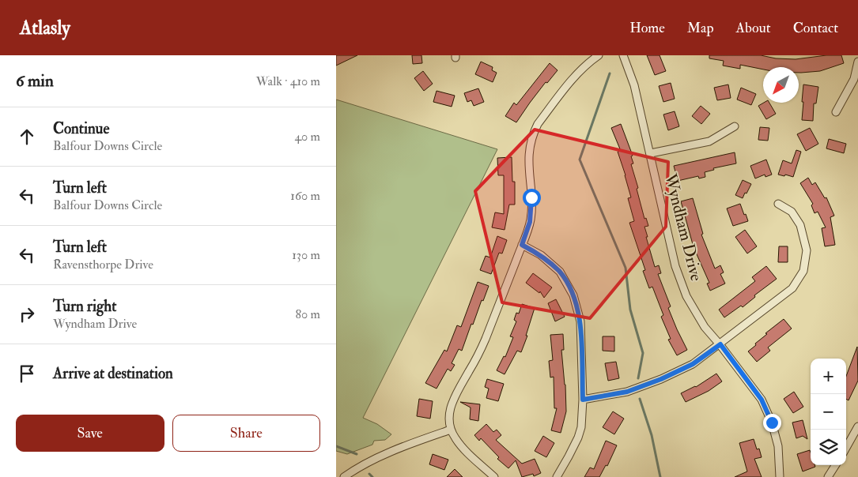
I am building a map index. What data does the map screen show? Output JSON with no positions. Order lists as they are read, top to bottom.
{
  "streets": {
    "street": ["Wyndham Drive"]
  },
  "north": "bottom left",
  "page": {
    "header": "Atlasly",
    "nav": [
      "Home",
      "Map",
      "About",
      "Contact"
    ],
    "heading": ["6 min", "Walk · 410 m"],
    "list": [
      ["Continue", "Balfour Downs Circle", "40 m"],
      ["Turn left", "Balfour Downs Circle", "160 m"],
      ["Turn left", "Ravensthorpe Drive", "130 m"],
      ["Turn right", "Wyndham Drive", "80 m"],
      "Arrive at destination"
    ],
    "map_buttons": ["+", "−"],
    "buttons": ["Save", "Share"]
  }
}
